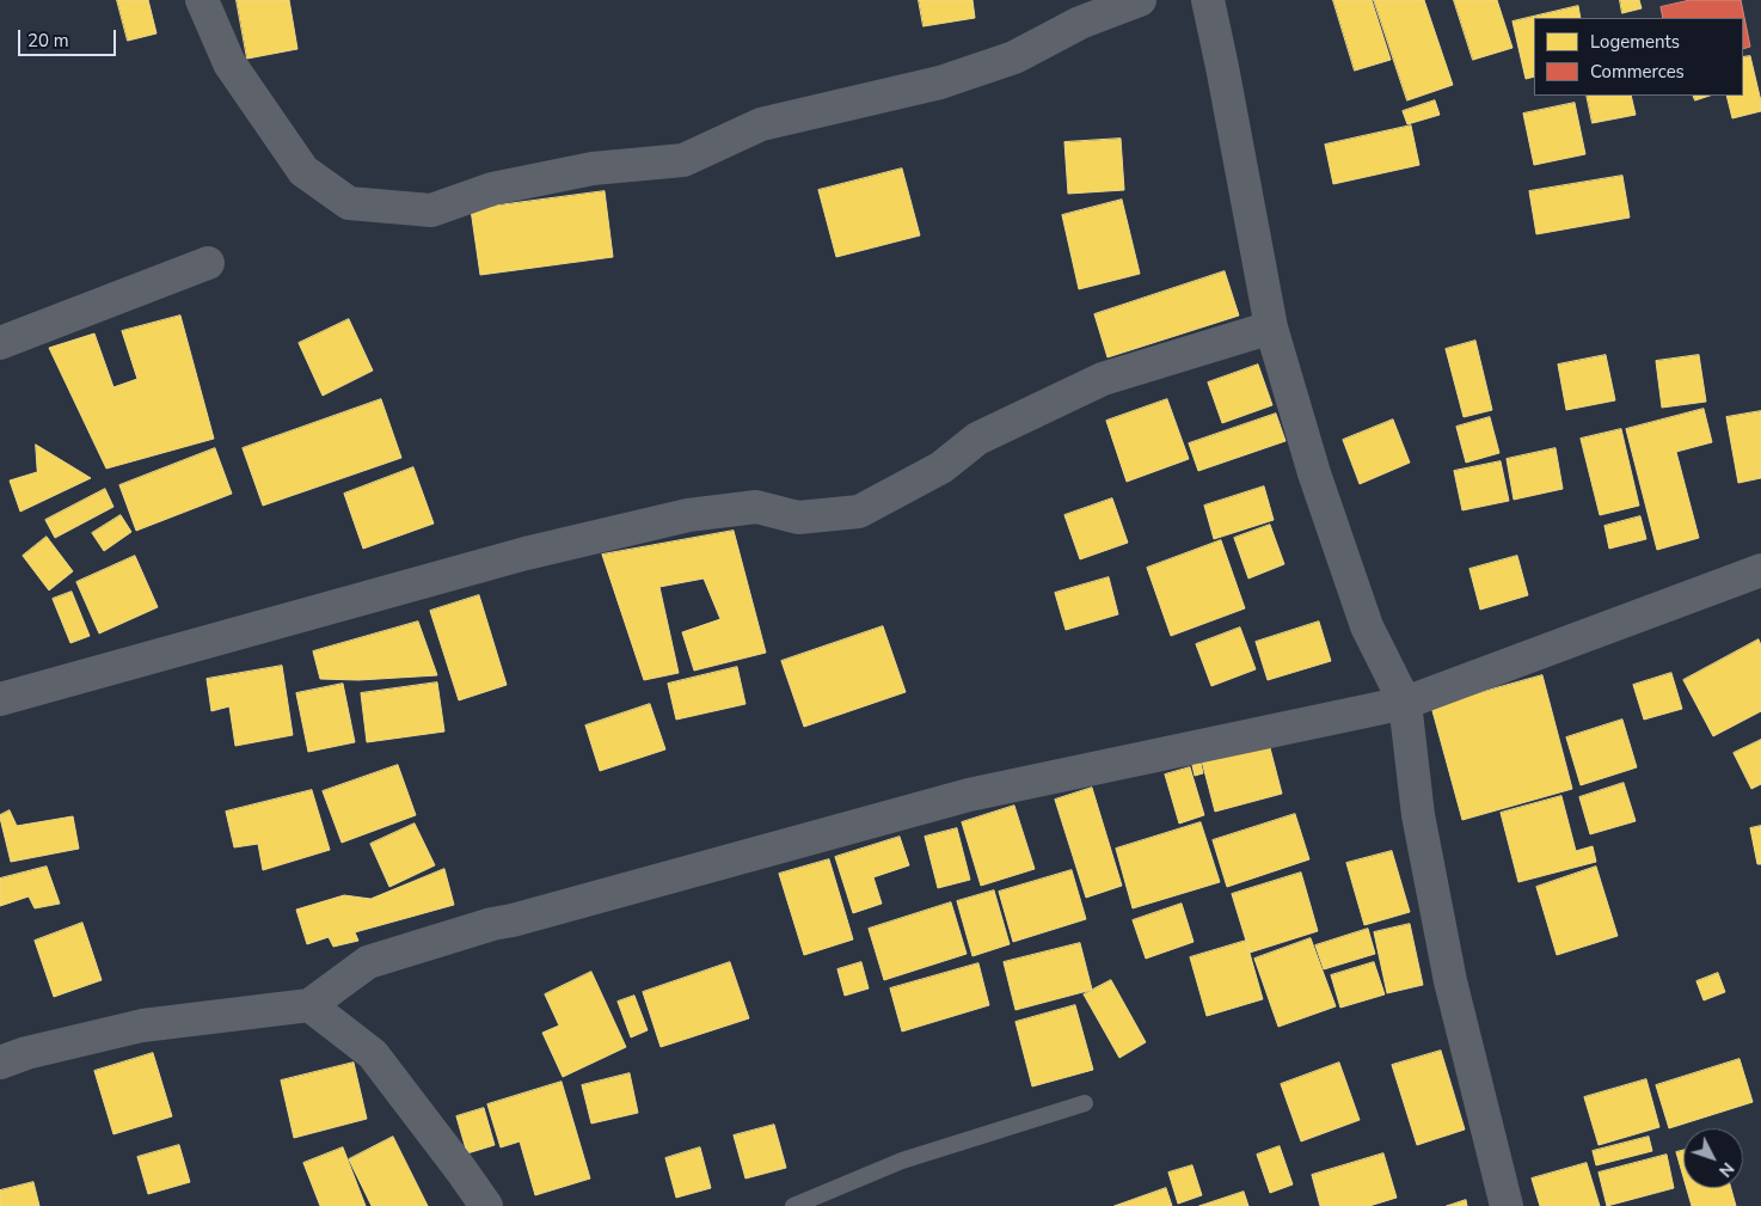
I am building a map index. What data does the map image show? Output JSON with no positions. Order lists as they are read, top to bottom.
{
  "legend": ["Logements", "Commerces"],
  "scale_bar": "20 m",
  "north": "bottom right"
}
